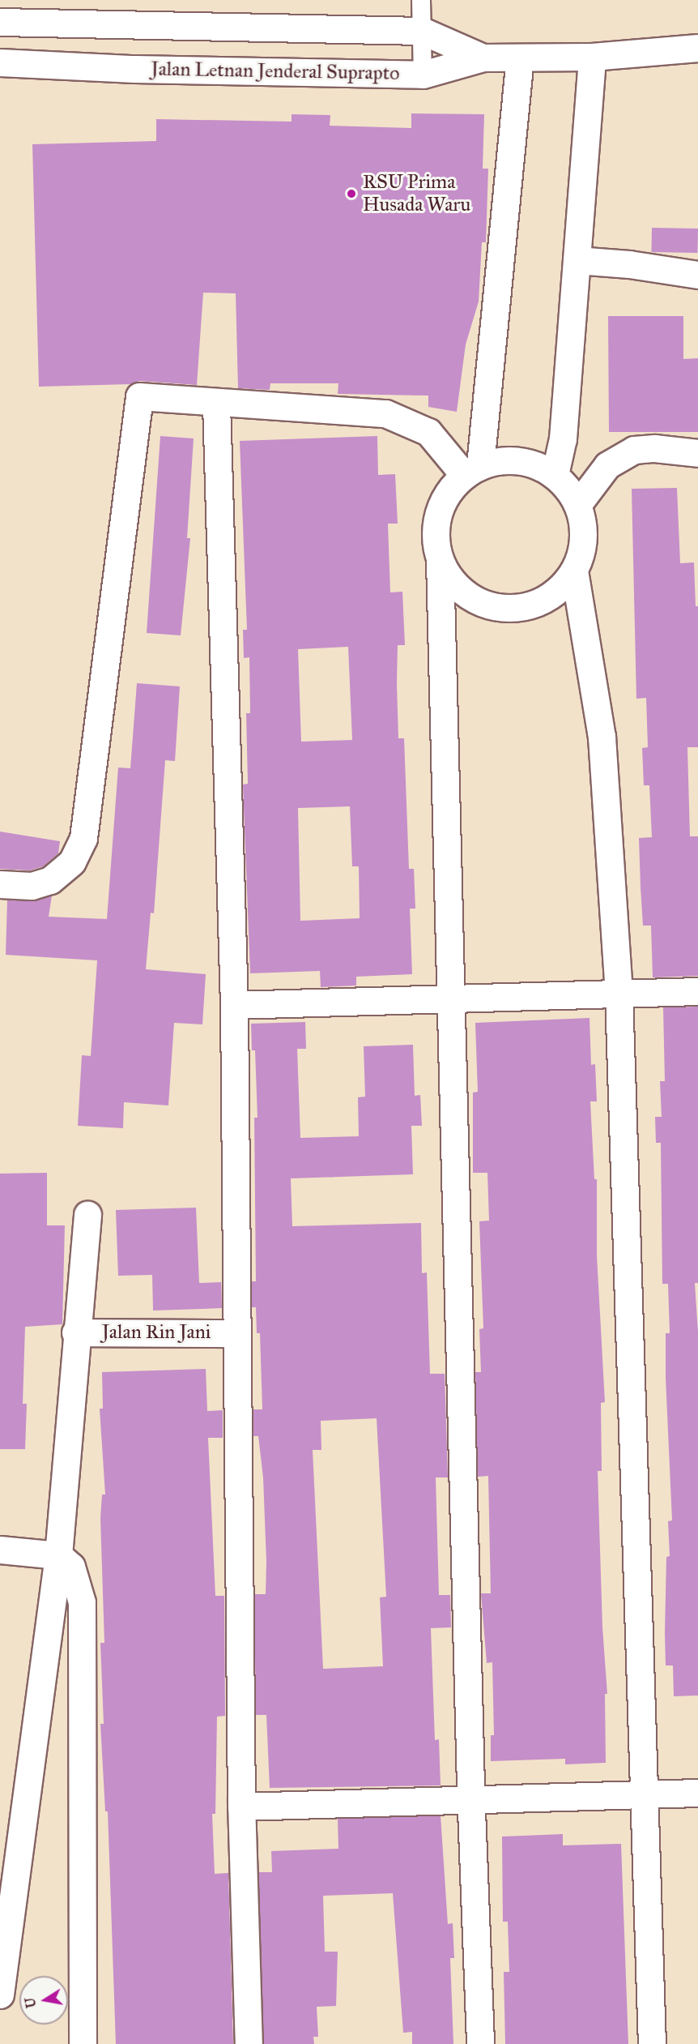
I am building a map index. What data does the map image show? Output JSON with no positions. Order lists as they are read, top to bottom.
{
  "streets": {
    "street": ["Jalan Letnan Jenderal Suprapto", "Jalan Rin Jani"]
  },
  "places": ["RSU Prima Husada Waru"],
  "north": "left"
}
